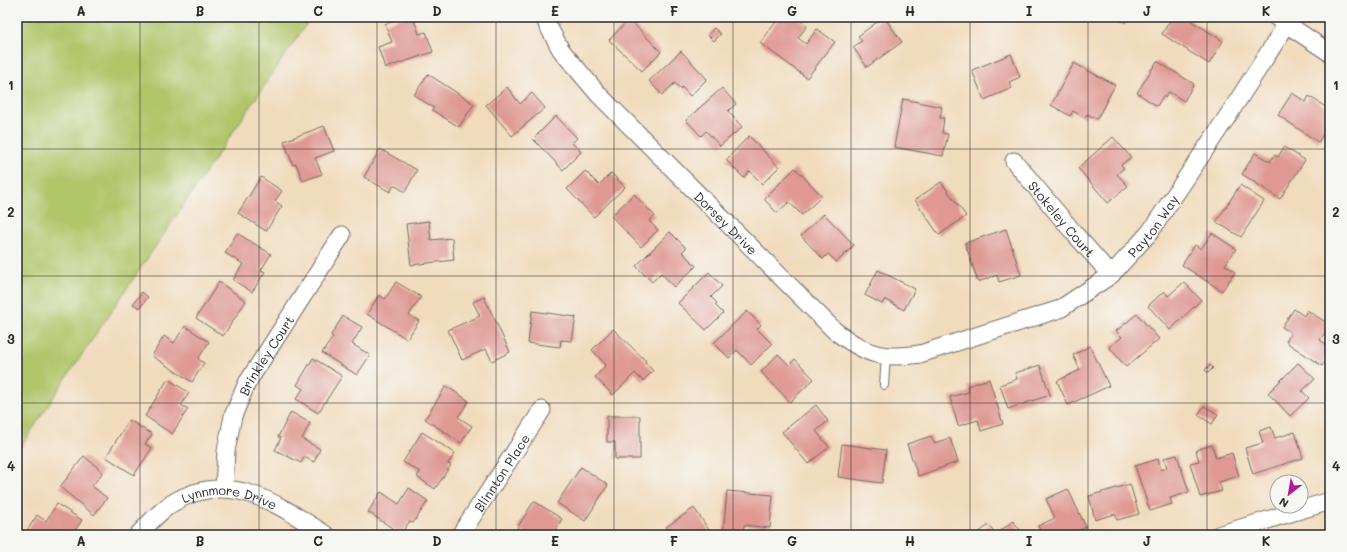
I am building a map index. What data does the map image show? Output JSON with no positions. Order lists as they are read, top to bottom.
{
  "streets": {
    "street": [
      "Stokeley Court",
      "Dorsey Drive",
      "Payton Way",
      "Brinkley Court",
      "Blinnton Place",
      "Lynnmore Drive"
    ]
  },
  "crossings": [
    ["Stokeley Court", "Payton Way"],
    ["Dorsey Drive", "Payton Way"],
    ["Brinkley Court", "Lynnmore Drive"]
  ],
  "north": "bottom left",
  "grid": {
    "columns": [
      "A",
      "B",
      "C",
      "D",
      "E",
      "F",
      "G",
      "H",
      "I",
      "J",
      "K"
    ],
    "rows": [
      "1",
      "2",
      "3",
      "4"
    ]
  }
}
